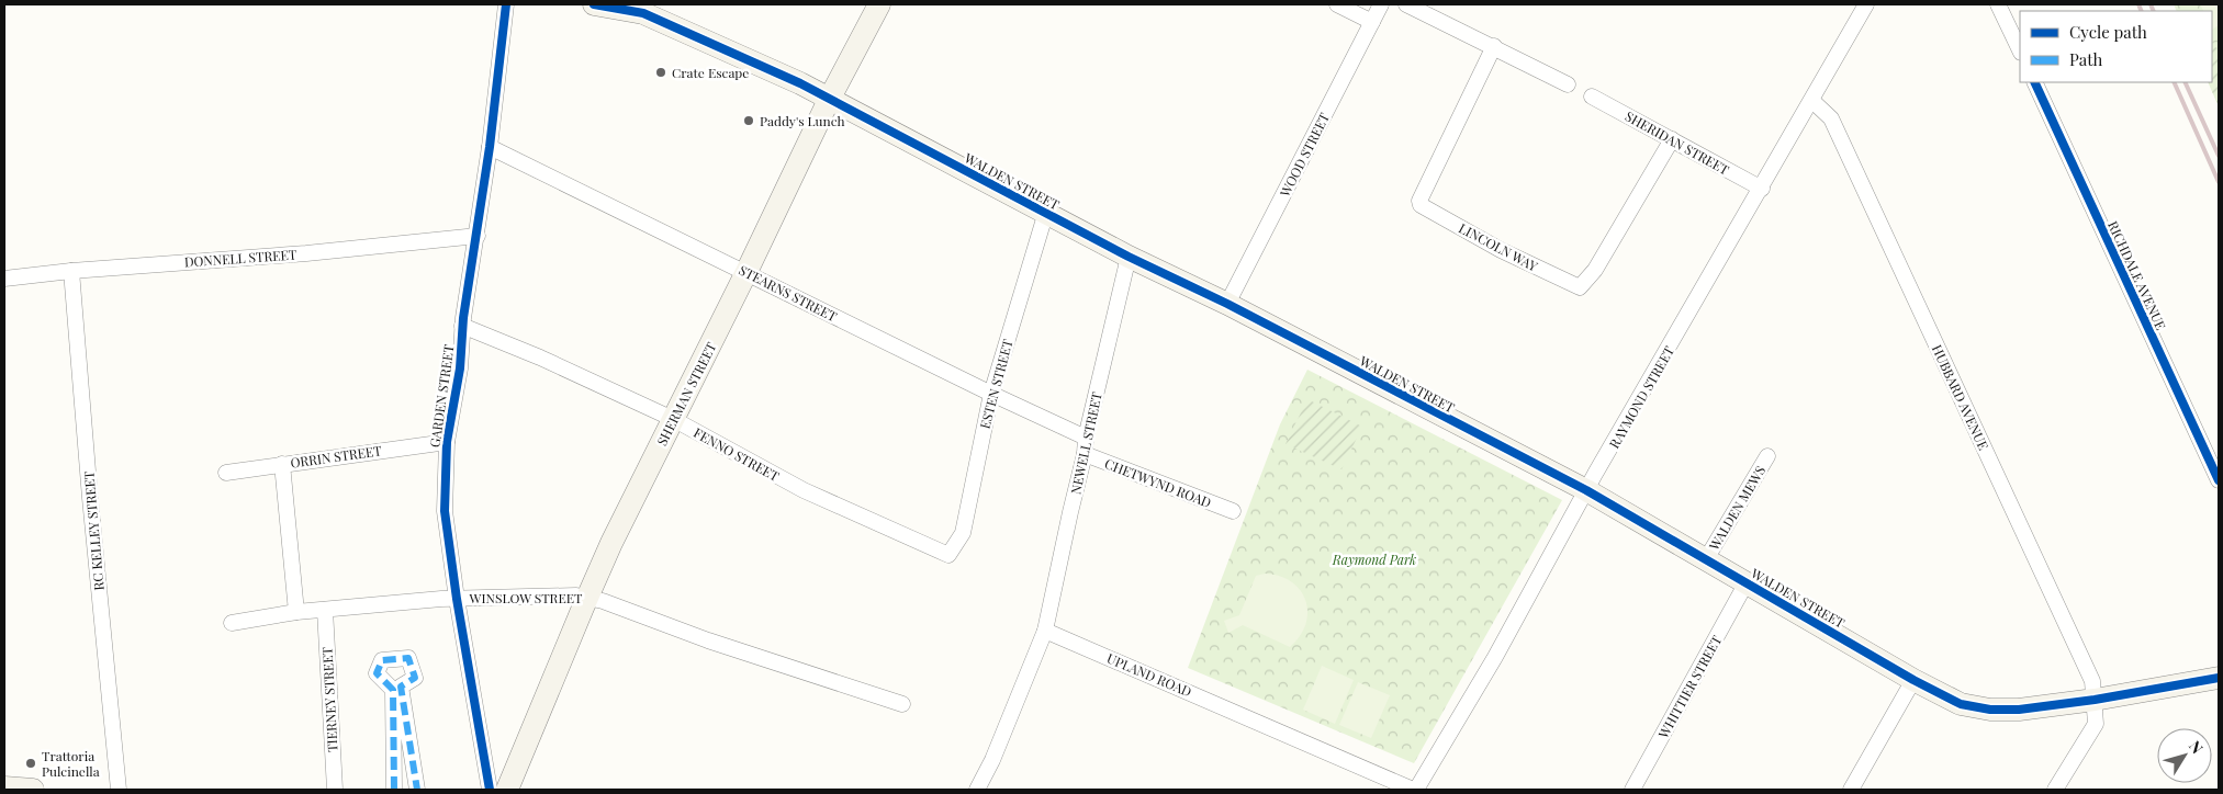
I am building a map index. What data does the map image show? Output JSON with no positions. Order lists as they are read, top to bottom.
{
  "streets": {
    "street": [
      "SHERIDAN STREET",
      "WOOD STREET",
      "WALDEN STREET",
      "LINCOLN WAY",
      "DONNELL STREET",
      "RICHDALE AVENUE",
      "STEARNS STREET",
      "ESTEN STREET",
      "SHERMAN STREET",
      "GARDEN STREET",
      "RAYMOND STREET",
      "HUBBARD AVENUE",
      "NEWELL STREET",
      "FENNO STREET",
      "ORRIN STREET",
      "CHETWYND ROAD",
      "WALDEN MEWS",
      "RC KELLEY STREET",
      "WINSLOW STREET",
      "UPLAND ROAD",
      "WHITTIER STREET",
      "TIERNEY STREET"
    ]
  },
  "crossings": [
    ["SHERIDAN STREET", "LINCOLN WAY"],
    ["SHERIDAN STREET", "RAYMOND STREET"],
    ["WOOD STREET", "WALDEN STREET"],
    ["WALDEN STREET", "ESTEN STREET"],
    ["WALDEN STREET", "SHERMAN STREET"],
    ["WALDEN STREET", "RAYMOND STREET"],
    ["WALDEN STREET", "HUBBARD AVENUE"],
    ["WALDEN STREET", "NEWELL STREET"],
    ["WALDEN STREET", "WALDEN MEWS"],
    ["WALDEN STREET", "WHITTIER STREET"],
    ["DONNELL STREET", "GARDEN STREET"],
    ["DONNELL STREET", "RC KELLEY STREET"],
    ["STEARNS STREET", "ESTEN STREET"],
    ["STEARNS STREET", "SHERMAN STREET"],
    ["STEARNS STREET", "GARDEN STREET"],
    ["STEARNS STREET", "NEWELL STREET"],
    ["ESTEN STREET", "FENNO STREET"],
    ["SHERMAN STREET", "FENNO STREET"],
    ["SHERMAN STREET", "WINSLOW STREET"],
    ["GARDEN STREET", "FENNO STREET"],
    ["GARDEN STREET", "ORRIN STREET"],
    ["GARDEN STREET", "WINSLOW STREET"],
    ["RAYMOND STREET", "HUBBARD AVENUE"],
    ["RAYMOND STREET", "UPLAND ROAD"],
    ["NEWELL STREET", "CHETWYND ROAD"],
    ["NEWELL STREET", "UPLAND ROAD"],
    ["WINSLOW STREET", "TIERNEY STREET"]
  ],
  "parks": ["Raymond Park"],
  "places": ["Crate Escape", "Paddy's Lunch", "Trattoria Pulcinella"],
  "legend": ["Cycle path", "Path"],
  "north": "top right"
}
